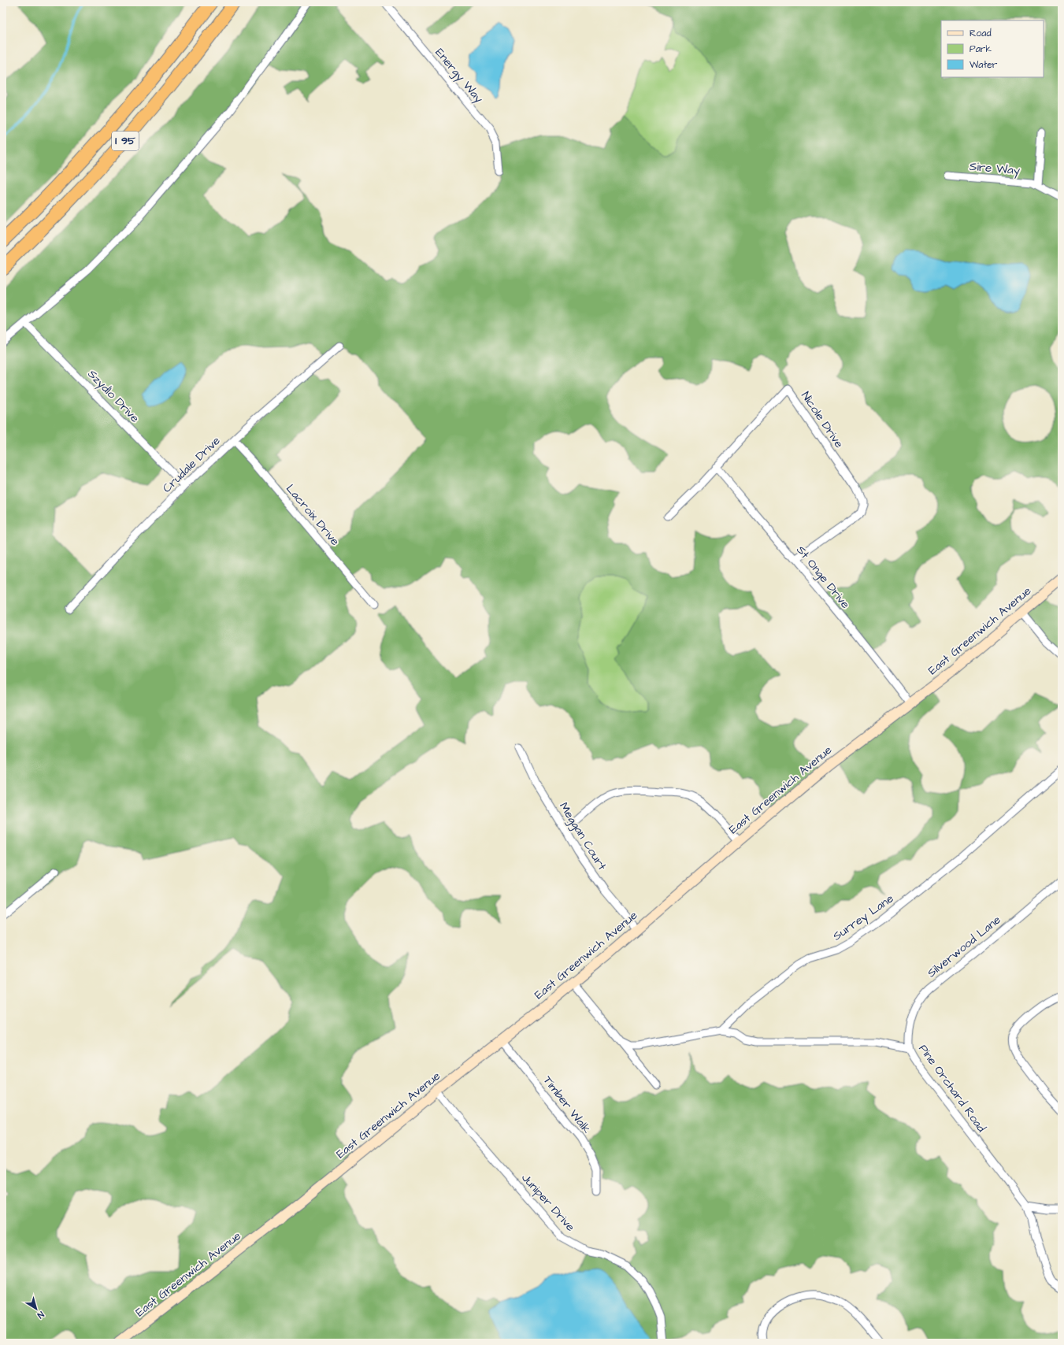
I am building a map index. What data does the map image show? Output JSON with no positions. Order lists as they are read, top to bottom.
{
  "streets": {
    "highway": ["I 95"],
    "street": [
      "Energy Way",
      "Sire Way",
      "Szydlo Drive",
      "Nicole Drive",
      "Crudale Drive",
      "Lacroix Drive",
      "St Onge Drive",
      "East Greenwich Avenue",
      "Meggan Court",
      "Surrey Lane",
      "Silverwood Lane",
      "Pine Orchard Road",
      "Timber Walk",
      "Juniper Drive"
    ]
  },
  "crossings": [
    ["Szydlo Drive", "Crudale Drive"],
    ["Nicole Drive", "St Onge Drive"],
    ["Crudale Drive", "Lacroix Drive"],
    ["St Onge Drive", "East Greenwich Avenue"],
    ["East Greenwich Avenue", "Meggan Court"],
    ["East Greenwich Avenue", "Timber Walk"],
    ["East Greenwich Avenue", "Juniper Drive"],
    ["Surrey Lane", "Pine Orchard Road"],
    ["Silverwood Lane", "Pine Orchard Road"]
  ],
  "legend": ["Road", "Park", "Water"],
  "north": "bottom right"
}
